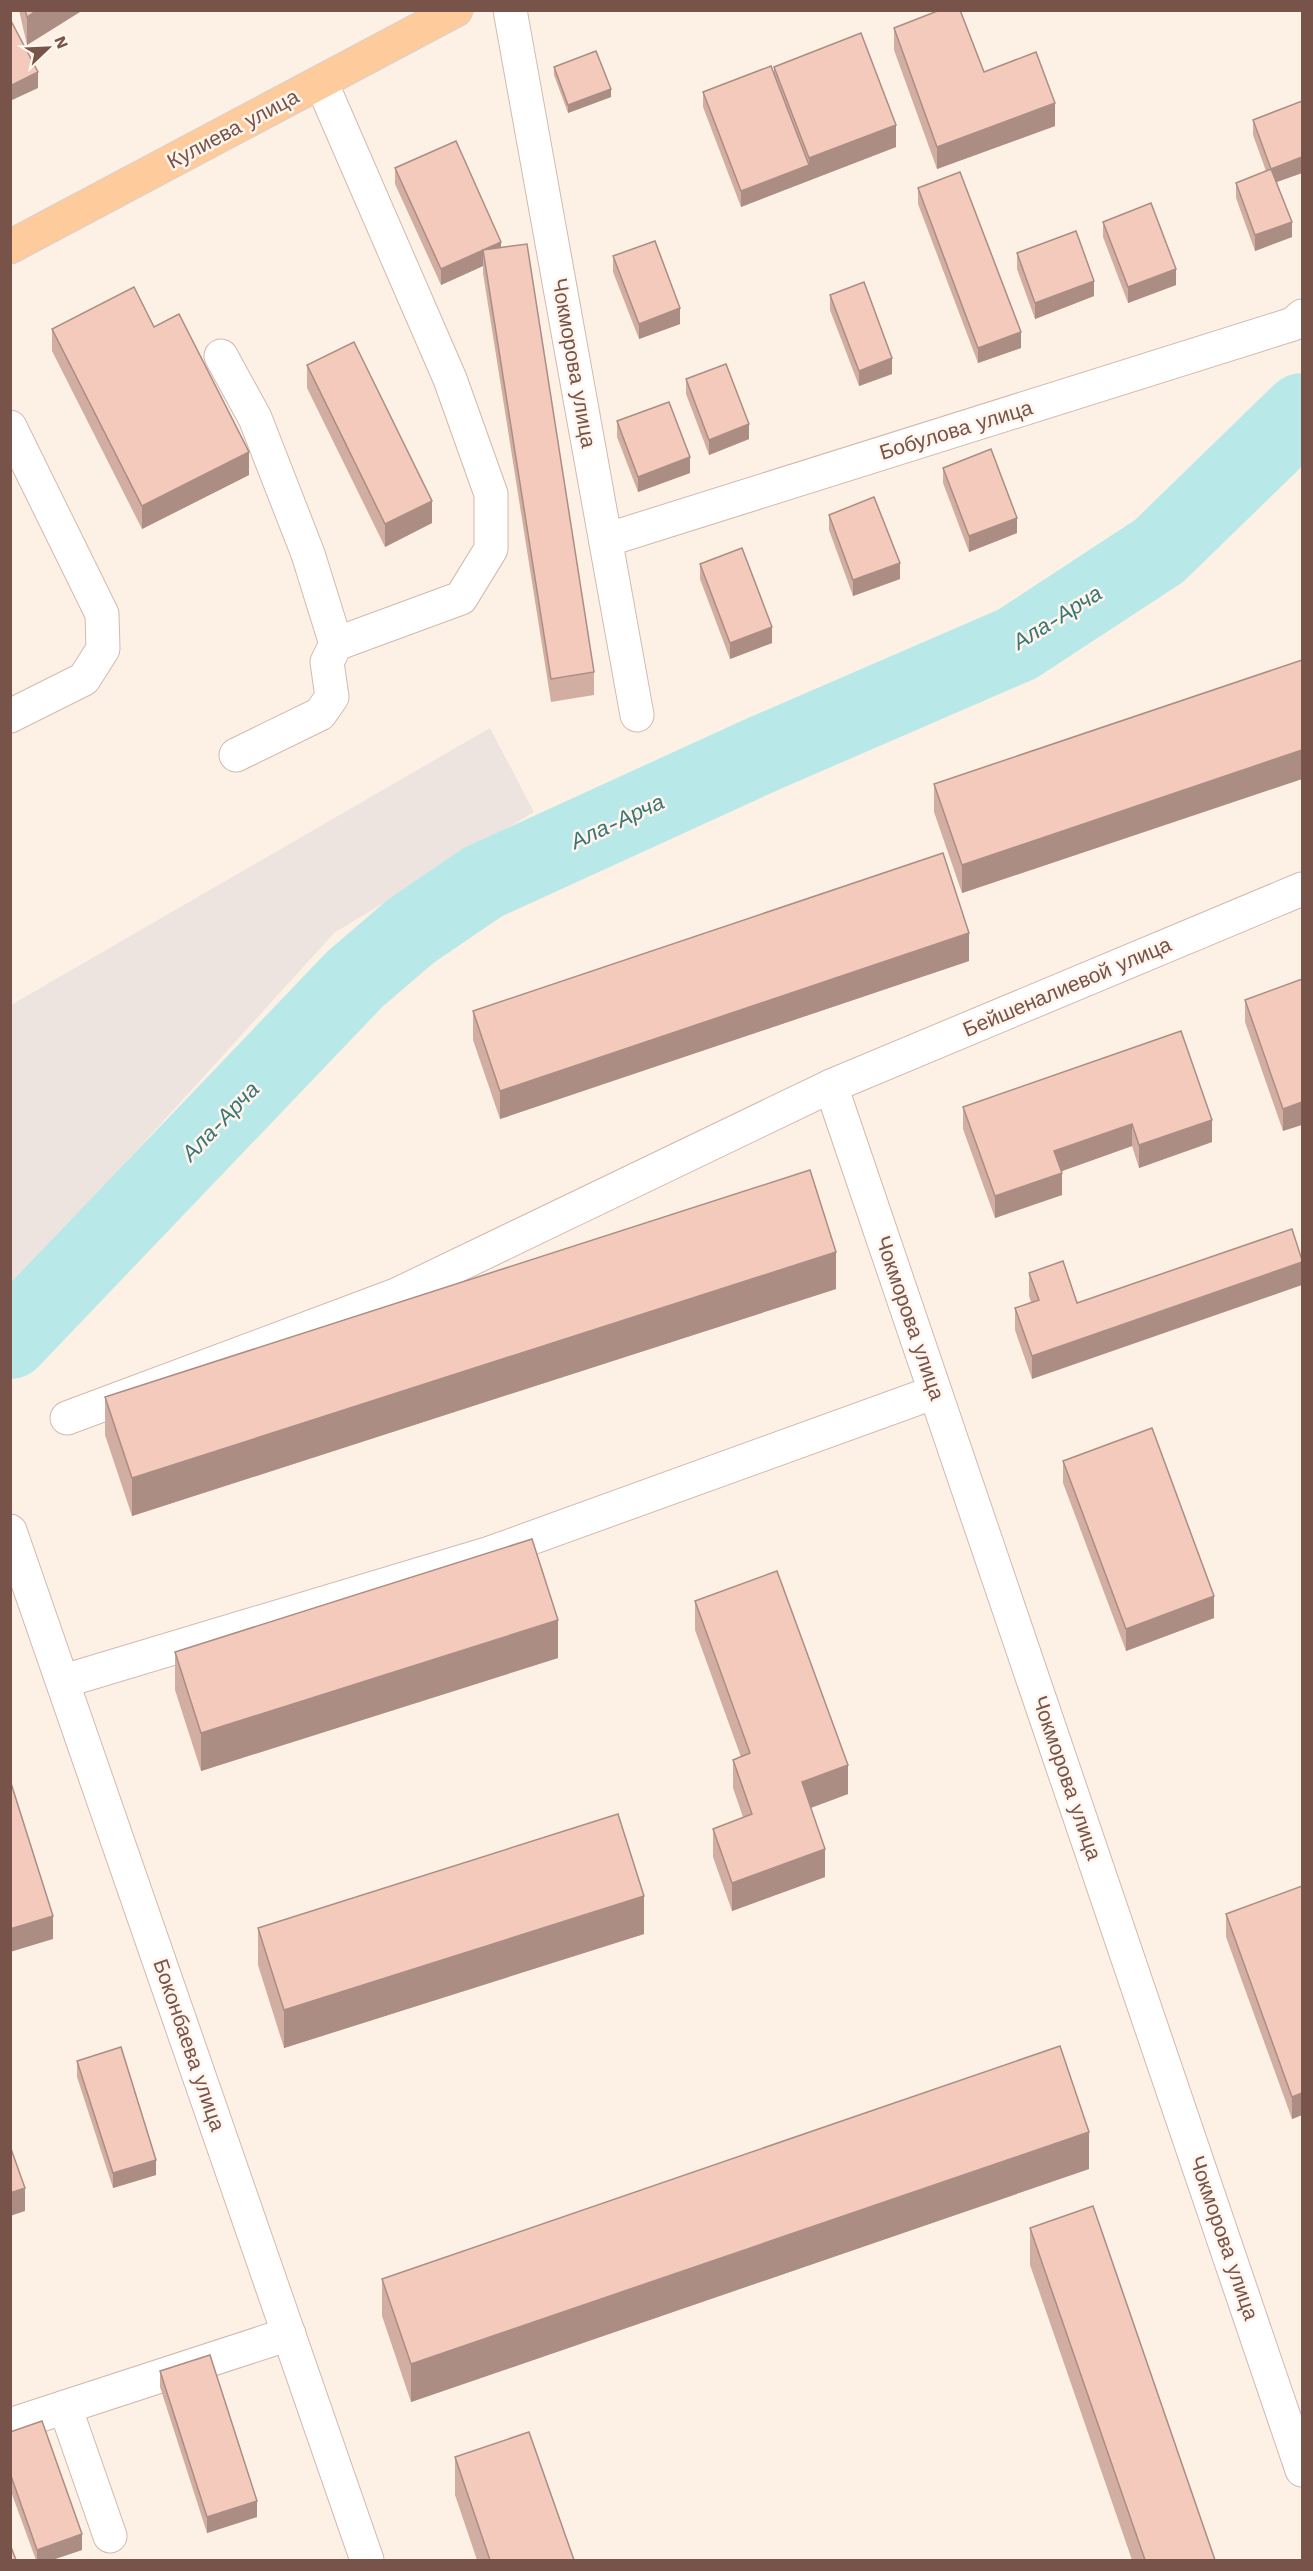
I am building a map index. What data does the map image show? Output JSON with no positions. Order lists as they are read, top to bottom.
{
  "streets": {
    "main road": ["Кулиева улица"],
    "street": [
      "Чокморова улица",
      "Бобулова улица",
      "Бейшеналиевой улица",
      "Боконбаева улица"
    ]
  },
  "crossings": [
    ["Чокморова улица", "Бобулова улица"],
    ["Чокморова улица", "Бейшеналиевой улица"]
  ],
  "water": ["Ала-Арча"],
  "north": "top right"
}
